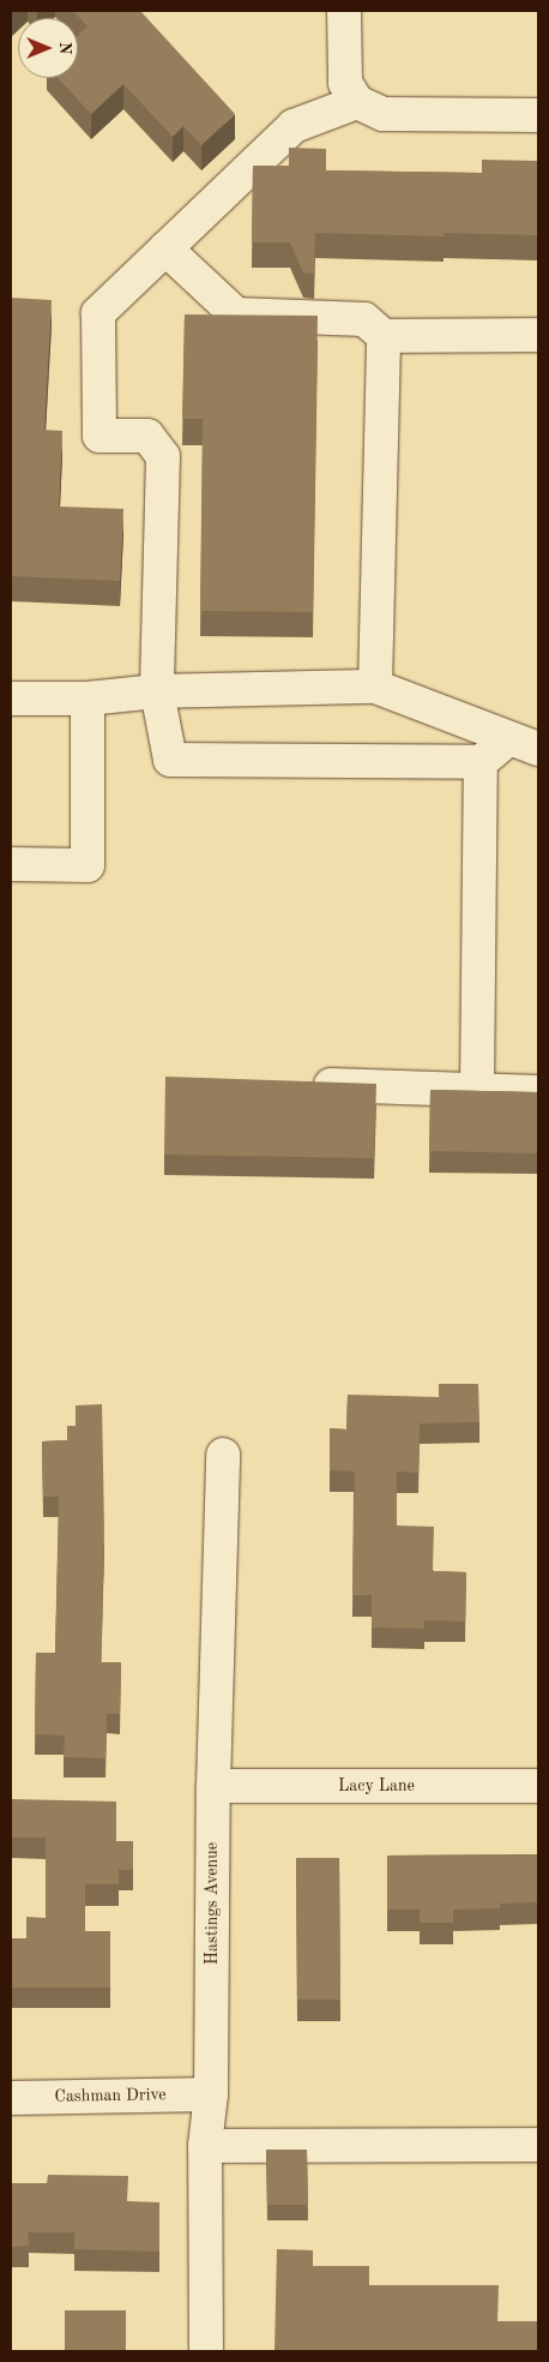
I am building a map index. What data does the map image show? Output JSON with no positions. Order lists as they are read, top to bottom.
{
  "streets": {
    "street": ["Lacy Lane", "Hastings Avenue", "Cashman Drive"]
  },
  "crossings": [
    ["Lacy Lane", "Hastings Avenue"],
    ["Hastings Avenue", "Cashman Drive"]
  ],
  "north": "right"
}
